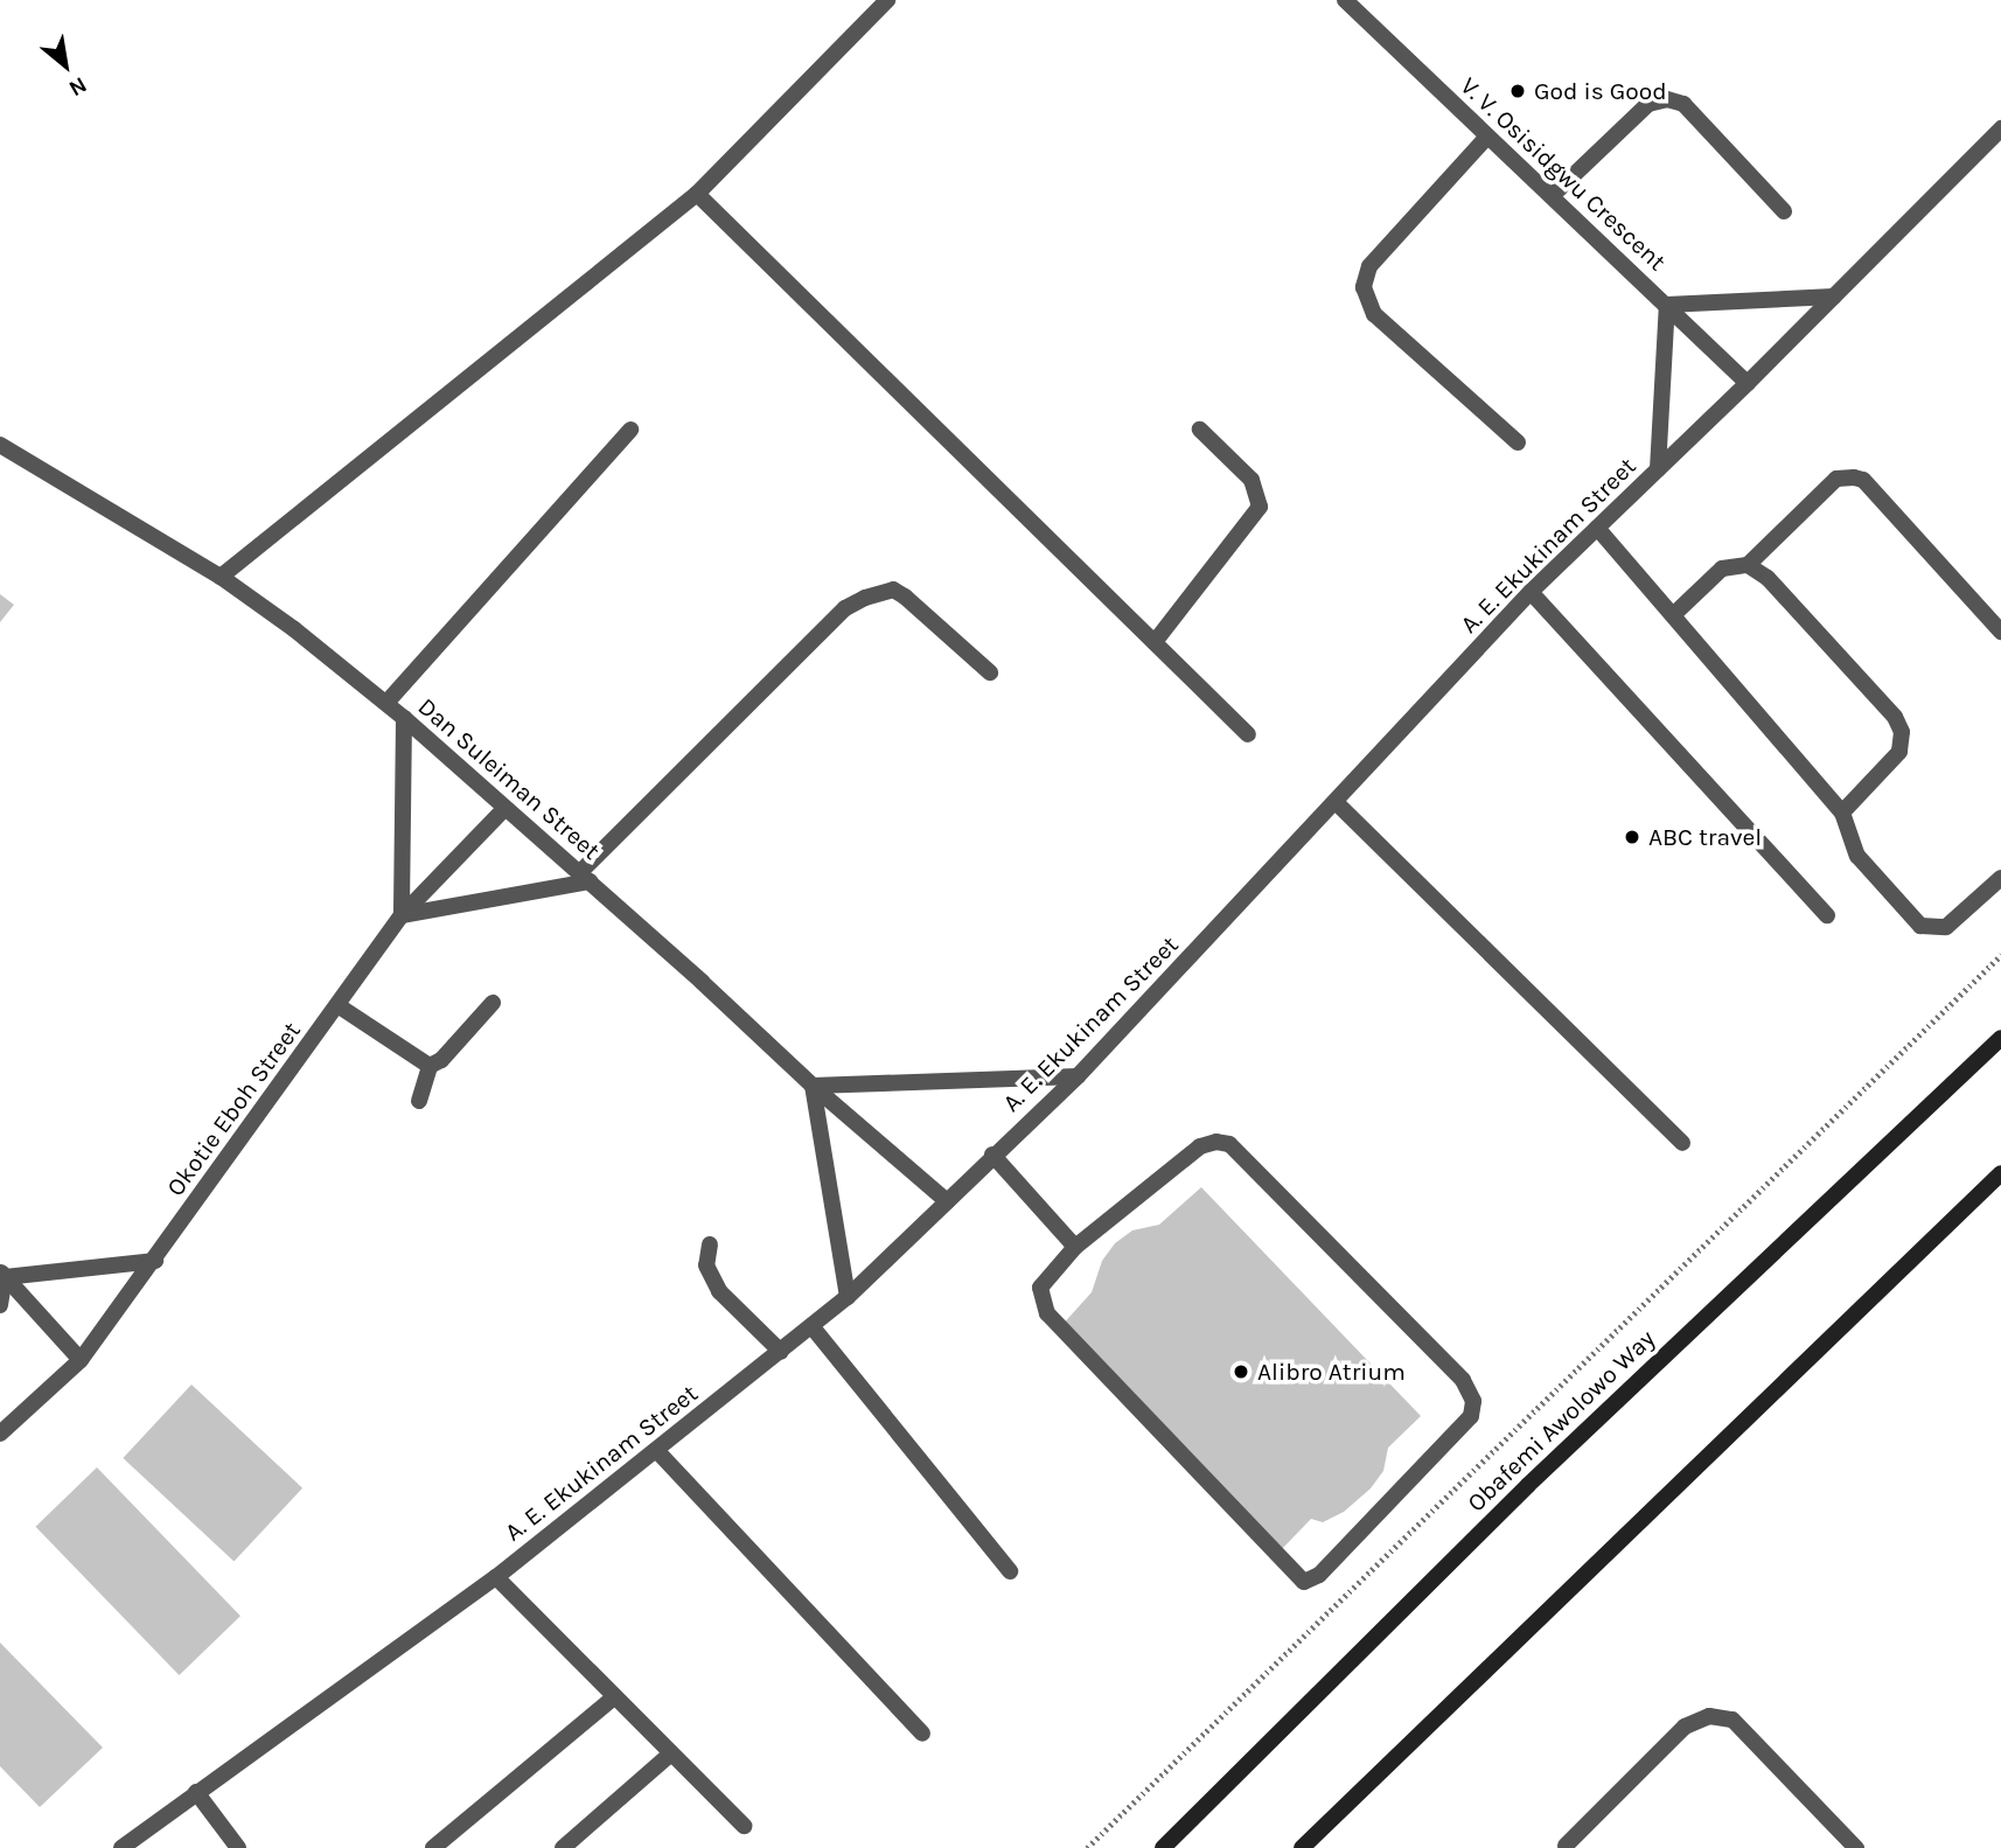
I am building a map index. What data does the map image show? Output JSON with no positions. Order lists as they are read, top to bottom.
{
  "streets": {
    "main road": ["Obafemi Awolowo Way"],
    "street": [
      "V. V. Osisidgwu Crescent",
      "A. E. Ekukinam Street",
      "Dan Suleiman Street",
      "Okotie Eboh Street"
    ]
  },
  "crossings": [
    ["V. V. Osisidgwu Crescent", "A. E. Ekukinam Street"],
    ["A. E. Ekukinam Street", "Dan Suleiman Street"],
    ["Dan Suleiman Street", "Okotie Eboh Street"]
  ],
  "places": ["God is Good", "ABC travel", "Alibro Atrium"],
  "north": "bottom right"
}
